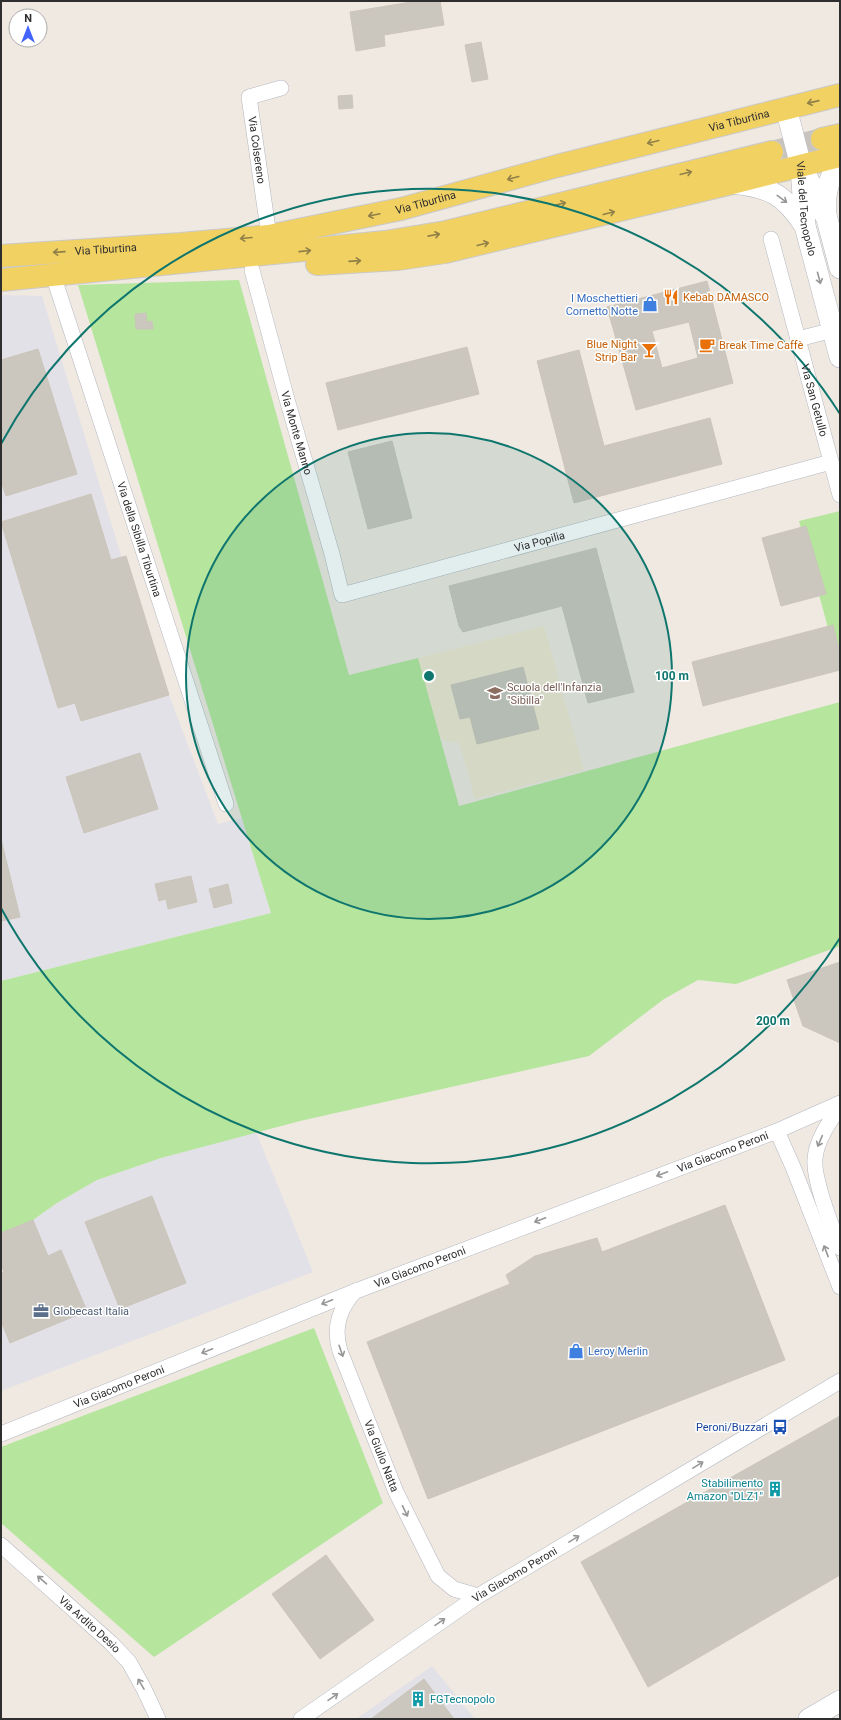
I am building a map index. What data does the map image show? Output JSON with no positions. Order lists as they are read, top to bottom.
{
  "streets": {
    "main road": ["Via Tiburtina", "Viale del Tecnopolo"],
    "street": [
      "Via Colsereno",
      "Via San Getullo",
      "Via Monte Manno",
      "Via della Sibilla Tiburtina",
      "Via Popilia",
      "Via Giacomo Peroni",
      "Via Giulio Natta",
      "Via Ardito Desio"
    ]
  },
  "crossings": [
    ["Via Tiburtina", "Via Colsereno"],
    ["Via Tiburtina", "Via della Sibilla Tiburtina"],
    ["Via San Getullo", "Via Popilia"],
    ["Via Monte Manno", "Via Popilia"],
    ["Via Giacomo Peroni", "Via Giulio Natta"]
  ],
  "one_way": ["Via Giulio Natta", "Via Ardito Desio"],
  "places": {
    "restaurant": ["Kebab DAMASCO"],
    "shop": ["I Moschettieri Cornetto Notte", "Leroy Merlin"],
    "cafe": ["Break Time Caffè"],
    "bar": ["Blue Night Strip Bar"],
    "school or university": ["Scuola dell'Infanzia \"Sibilla\""],
    "office": ["Globecast Italia"],
    "bus stop": ["Peroni/Buzzari"],
    "building": ["Stabilimento Amazon \"DLZ1\"", "FGTecnopolo"]
  },
  "north": "top",
  "rings": ["100 m", "200 m"]
}
